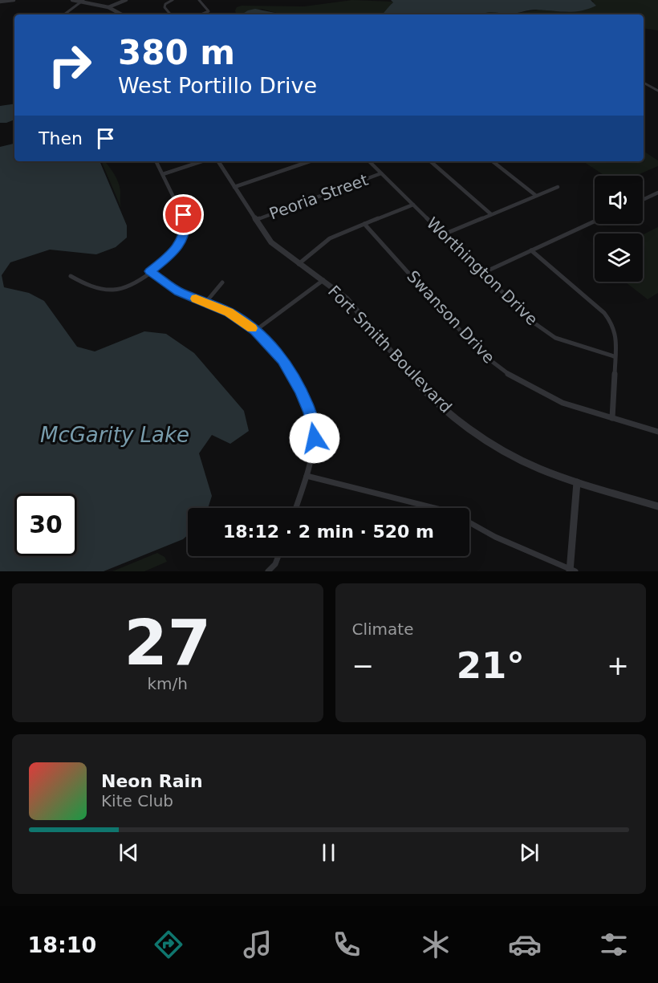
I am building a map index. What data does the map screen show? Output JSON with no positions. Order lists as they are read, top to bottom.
{
  "streets": {
    "street": [
      "Peoria Street",
      "Worthington Drive",
      "Swanson Drive",
      "Fort Smith Boulevard"
    ]
  },
  "crossings": [
    ["Peoria Street", "Worthington Drive"],
    ["Peoria Street", "Fort Smith Boulevard"]
  ],
  "water": ["McGarity Lake"],
  "page": {
    "turn": ["380 m", "West Portillo Drive"],
    "then": "Then",
    "limit": "30",
    "trip": "18:12 · 2 min · 520 m",
    "tile": [
      ["27", "km/h"],
      "Climate"
    ],
    "heat": ["−", "21°", "+"],
    "song": ["Neon Rain", "Kite Club"],
    "tabs": "18:10"
  }
}
